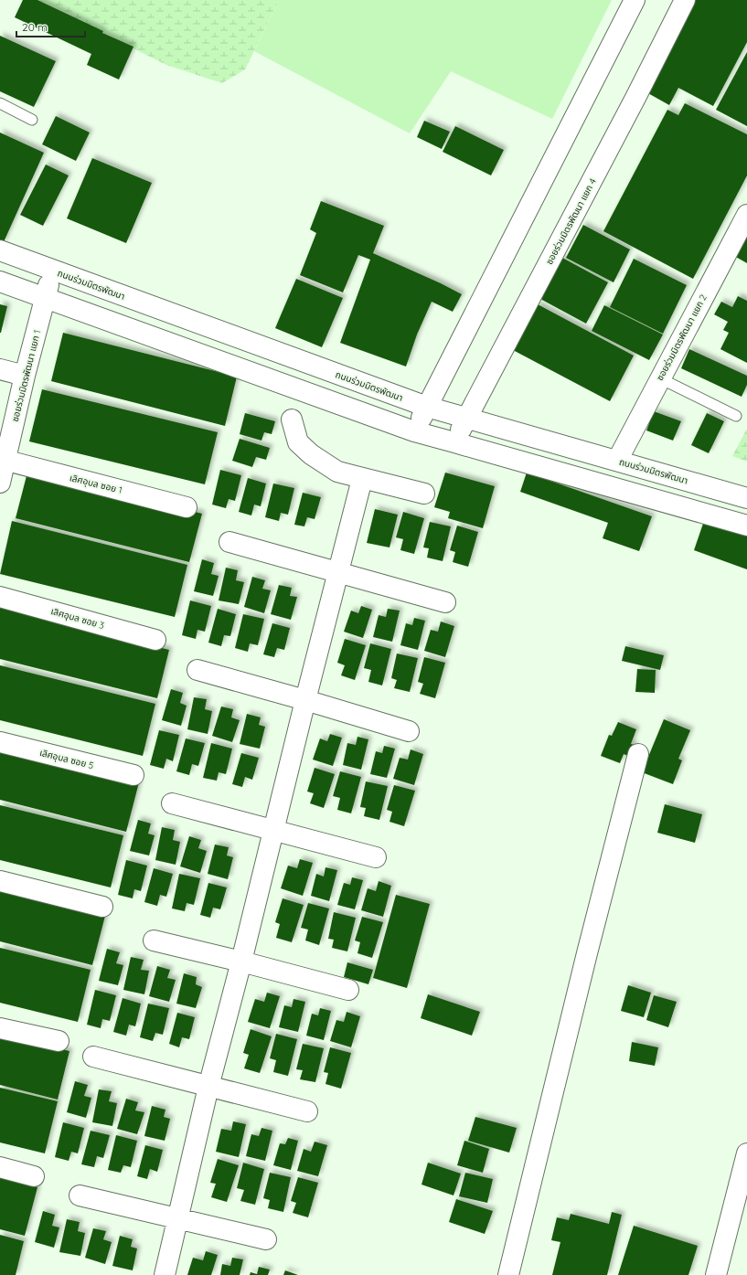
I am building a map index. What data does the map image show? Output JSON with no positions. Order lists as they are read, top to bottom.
{
  "streets": {
    "street": [
      "ซอยร่วมมิตรพัฒนา แยก 4",
      "ถนนร่วมมิตรพัฒนา",
      "ซอยร่วมมิตรพัฒนา แยก 2",
      "ซอยร่วมมิตรพัฒนา แยก 1",
      "เลิศอุบล ซอย 1",
      "เลิศอุบล ซอย 3",
      "เลิศอุบล ซอย 5"
    ]
  },
  "crossings": [
    ["ซอยร่วมมิตรพัฒนา แยก 4", "ถนนร่วมมิตรพัฒนา"],
    ["ถนนร่วมมิตรพัฒนา", "ซอยร่วมมิตรพัฒนา แยก 2"],
    ["ถนนร่วมมิตรพัฒนา", "ซอยร่วมมิตรพัฒนา แยก 1"],
    ["ซอยร่วมมิตรพัฒนา แยก 1", "เลิศอุบล ซอย 1"]
  ],
  "scale_bar": "20 m"
}
